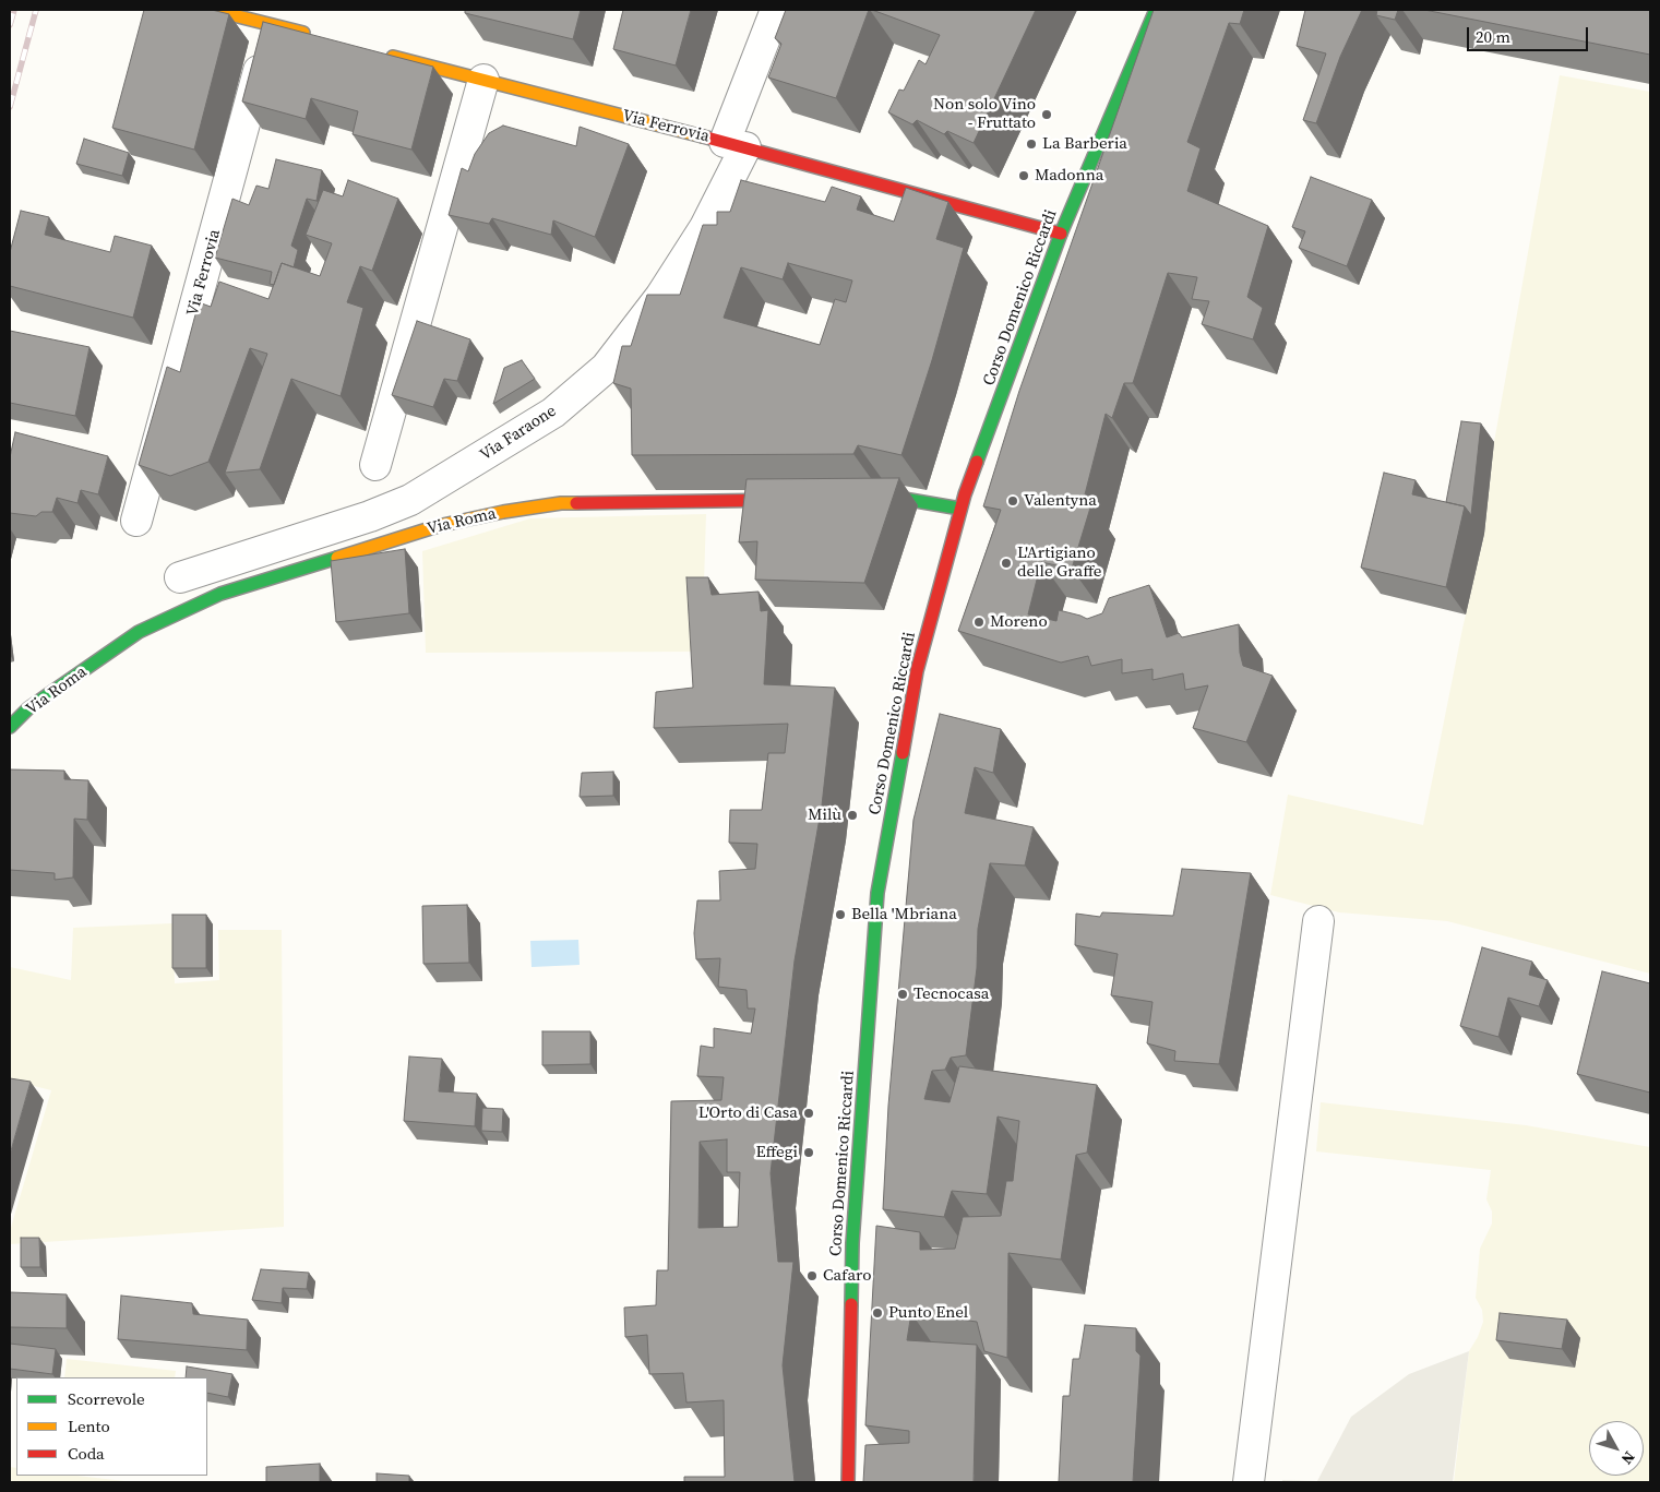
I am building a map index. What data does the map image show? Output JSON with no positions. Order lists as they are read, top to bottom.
{
  "streets": {
    "street": [
      "Via Ferrovia",
      "Corso Domenico Riccardi",
      "Via Faraone",
      "Via Roma"
    ]
  },
  "crossings": [
    ["Via Ferrovia", "Corso Domenico Riccardi"],
    ["Via Ferrovia", "Via Faraone"]
  ],
  "places": [
    "Non solo Vino - Fruttato",
    "La Barberia",
    "Madonna",
    "Valentyna",
    "L'Artigiano delle Graffe",
    "Moreno",
    "Milù",
    "Bella 'Mbriana",
    "Tecnocasa",
    "L'Orto di Casa",
    "Effegi",
    "Cafaro",
    "Punto Enel"
  ],
  "legend": ["Scorrevole", "Lento", "Coda"],
  "scale_bar": "20 m",
  "north": "bottom right"
}
